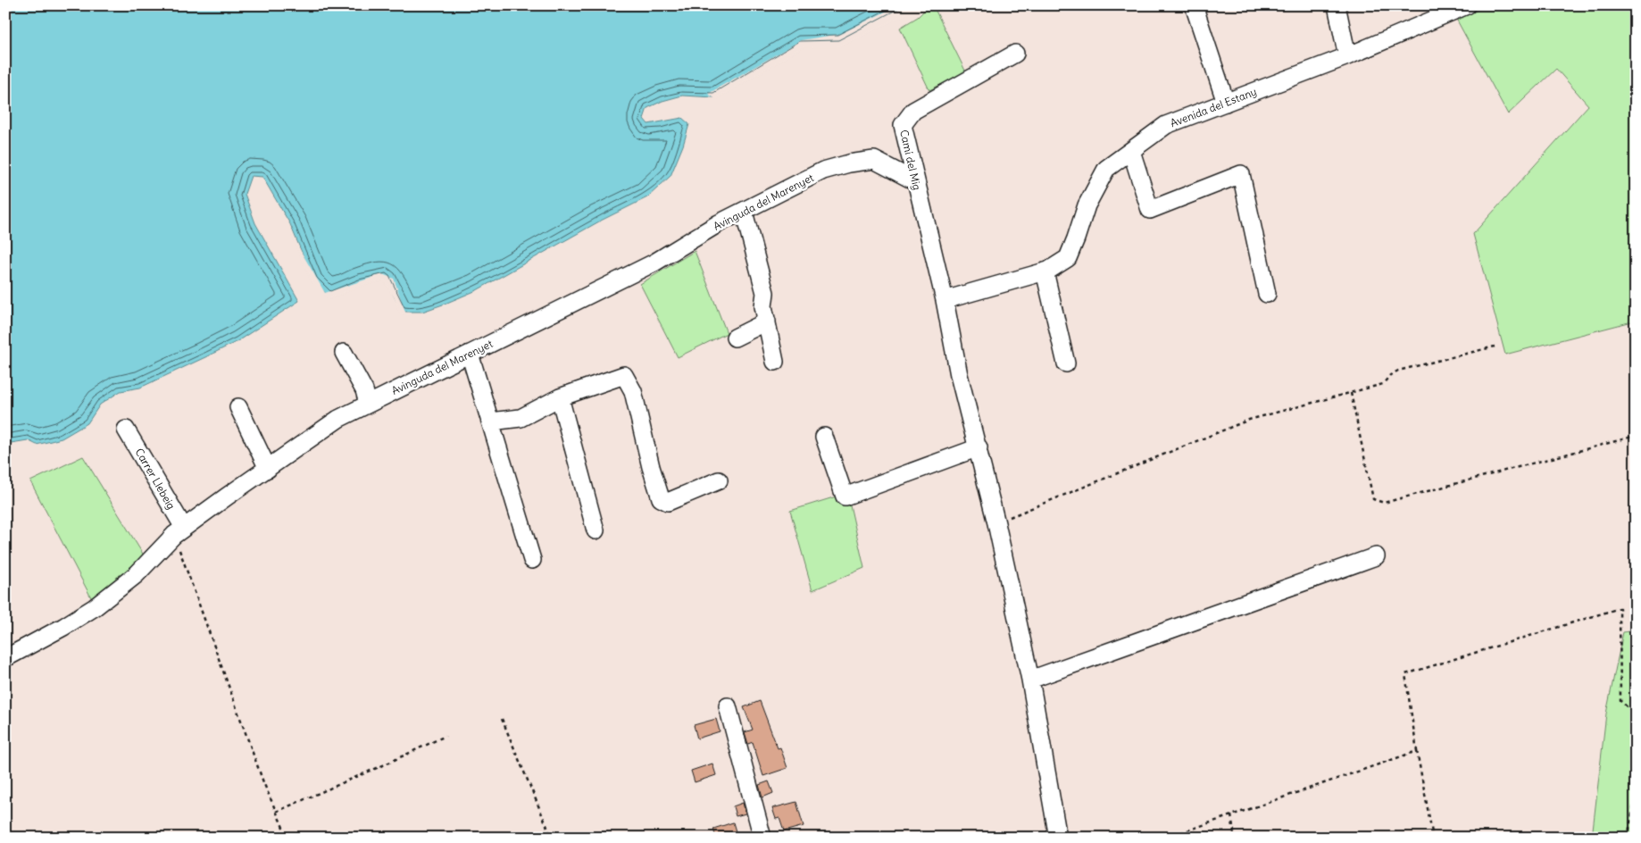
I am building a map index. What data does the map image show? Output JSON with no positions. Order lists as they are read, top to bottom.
{
  "streets": {
    "street": [
      "Avenida del Estany",
      "Camí del Mig",
      "Avinguda del Marenyet",
      "Carrer Llebeig"
    ]
  },
  "crossings": [
    ["Avenida del Estany", "Camí del Mig"],
    ["Camí del Mig", "Avinguda del Marenyet"],
    ["Avinguda del Marenyet", "Carrer Llebeig"]
  ]
}
